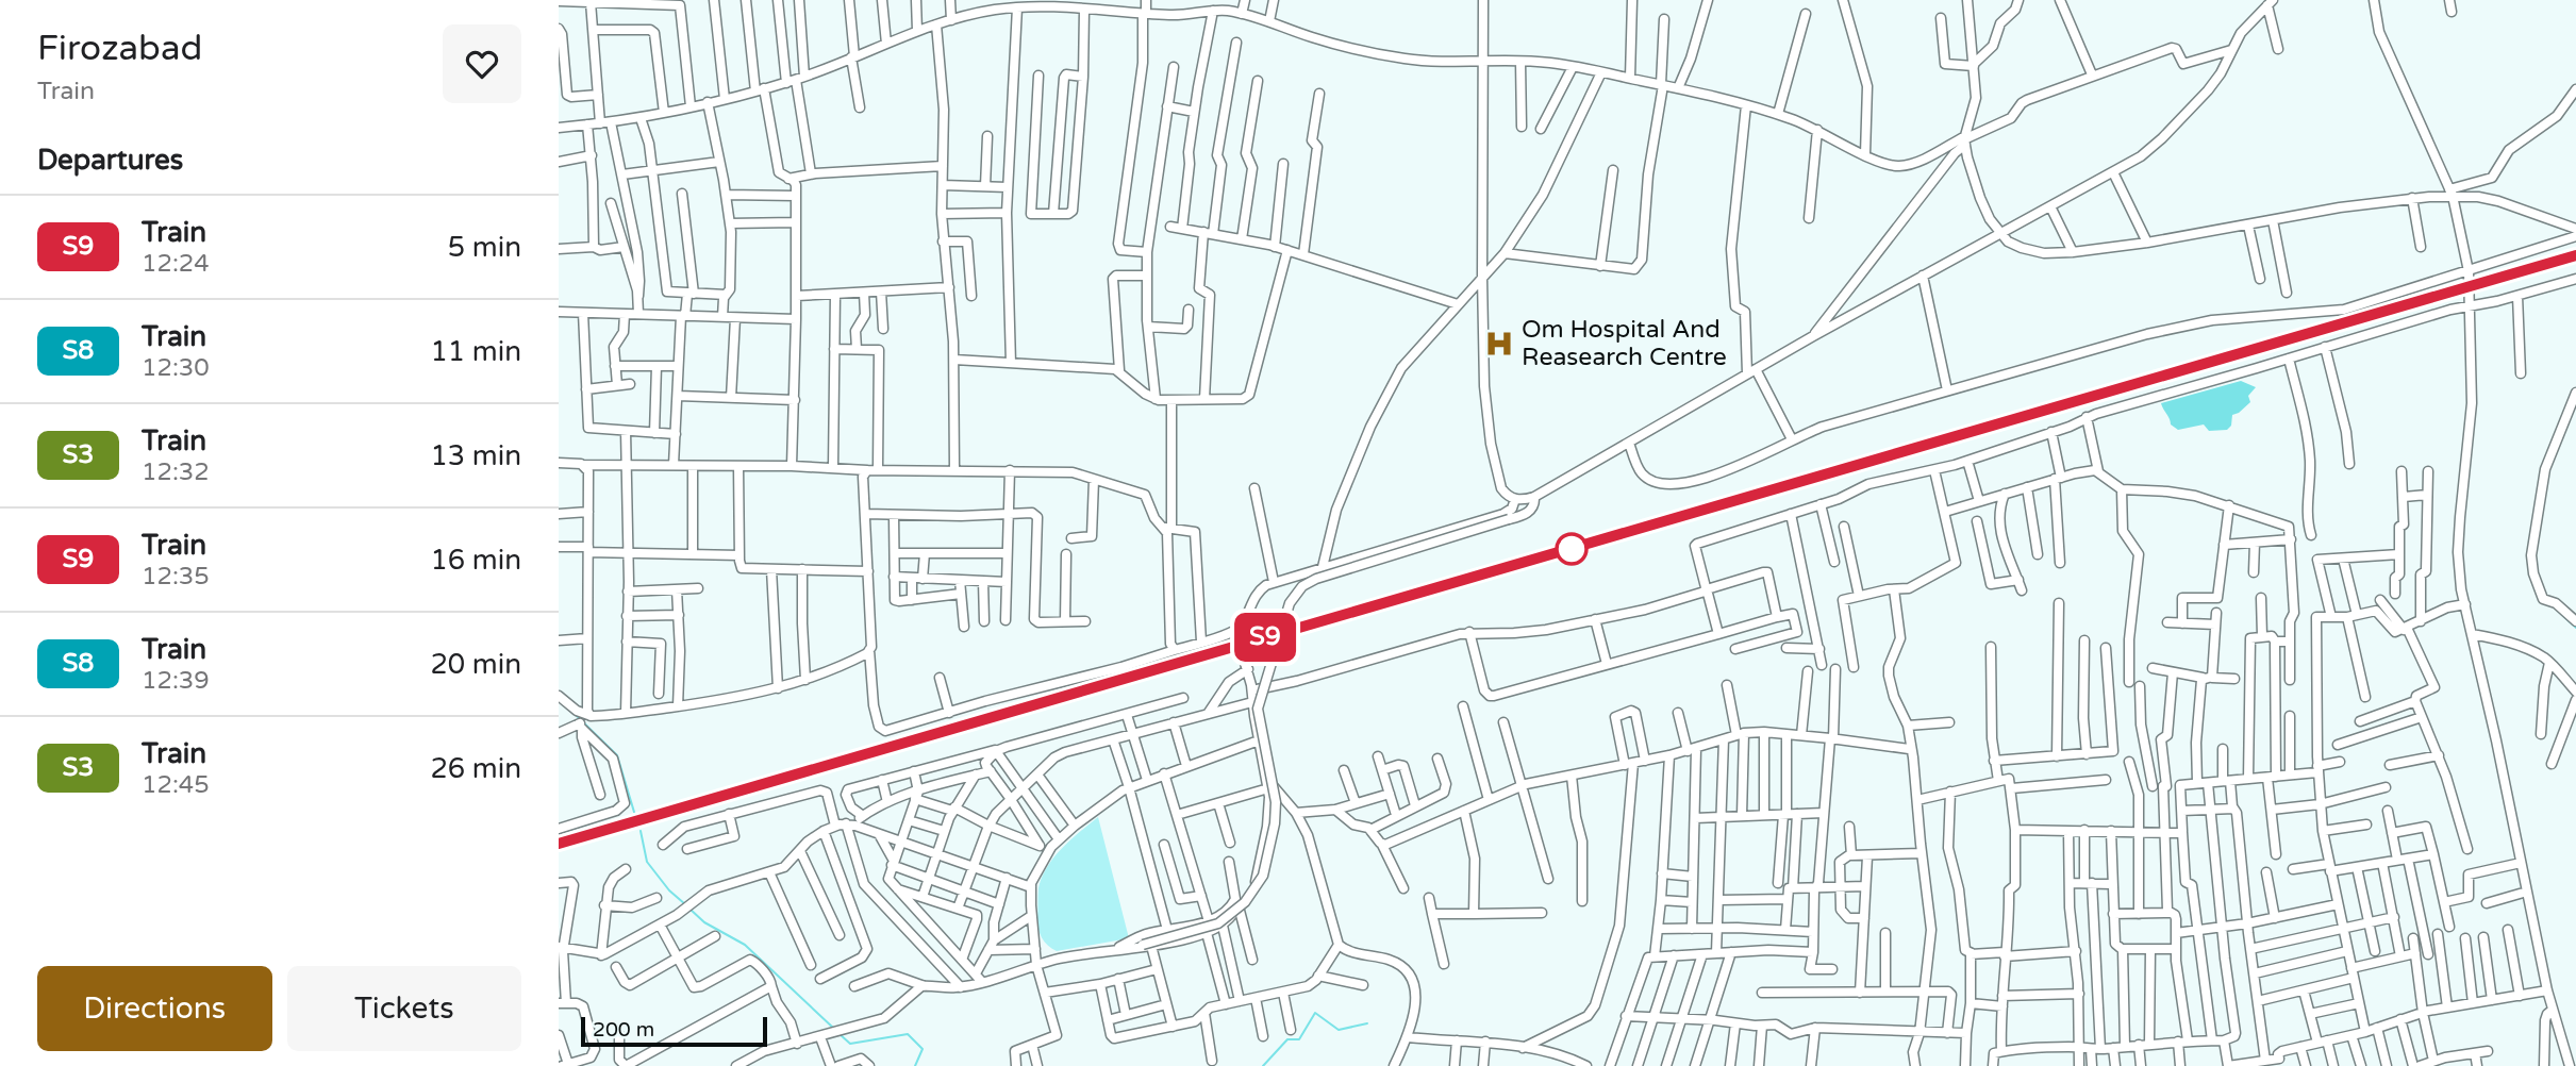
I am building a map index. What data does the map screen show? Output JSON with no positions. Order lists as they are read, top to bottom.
{
  "places": {
    "hospital": ["Om Hospital And Reasearch Centre"]
  },
  "scale_bar": "200 m",
  "page": {
    "heading": [
      ["Firozabad", "Train"],
      "Departures"
    ],
    "on_map": "S9",
    "list": [
      {
        "mark": "S9",
        "name": "Train",
        "note": "12:24",
        "value": "5 min"
      },
      {
        "mark": "S8",
        "name": "Train",
        "note": "12:30",
        "value": "11 min"
      },
      {
        "mark": "S3",
        "name": "Train",
        "note": "12:32",
        "value": "13 min"
      },
      {
        "mark": "S9",
        "name": "Train",
        "note": "12:35",
        "value": "16 min"
      },
      {
        "mark": "S8",
        "name": "Train",
        "note": "12:39",
        "value": "20 min"
      },
      {
        "mark": "S3",
        "name": "Train",
        "note": "12:45",
        "value": "26 min"
      }
    ],
    "buttons": ["Directions", "Tickets"],
    "scale": "200 m"
  }
}
